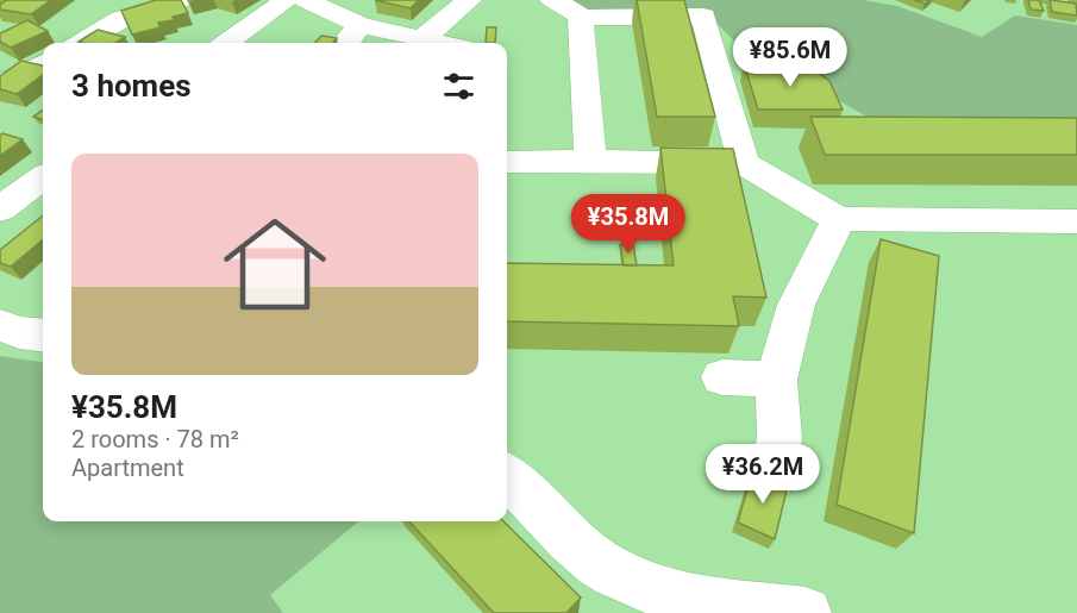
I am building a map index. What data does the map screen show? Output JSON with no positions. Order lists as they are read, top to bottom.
{
  "page": {
    "price": ["¥85.6M", "¥35.8M", "¥36.2M"],
    "heading": "3 homes",
    "list": [
      {
        "name": "¥35.8M",
        "note": "2 rooms · 78 m² · Apartment"
      }
    ]
  }
}
